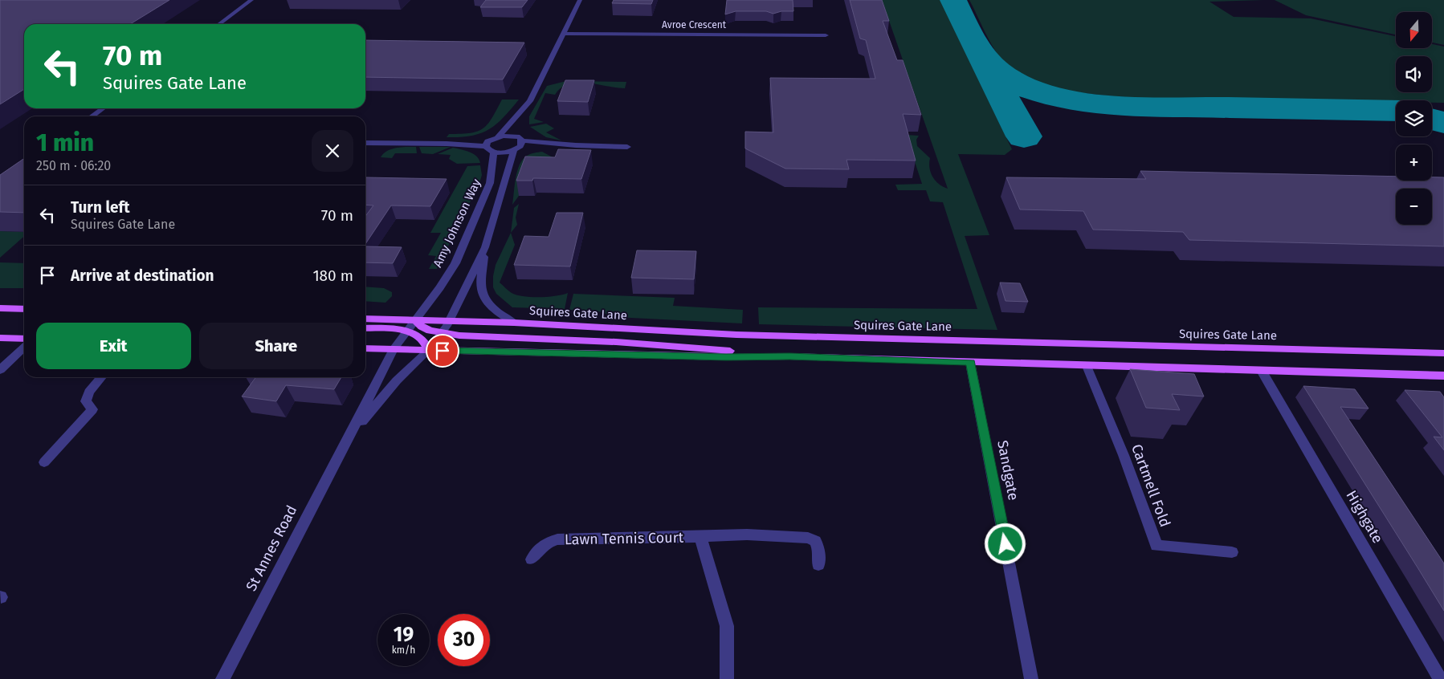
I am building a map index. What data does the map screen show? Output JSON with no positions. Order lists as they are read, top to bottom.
{
  "streets": {
    "main road": ["Squires Gate Lane"],
    "street": [
      "Avroe Crescent",
      "Amy Johnson Way",
      "Sandgate",
      "Cartmell Fold",
      "Highgate",
      "Lawn Tennis Court",
      "St Annes Road"
    ]
  },
  "crossings": [
    ["Amy Johnson Way", "Squires Gate Lane"],
    ["Amy Johnson Way", "St Annes Road"],
    ["Squires Gate Lane", "St Annes Road"]
  ],
  "north": "bottom",
  "page": {
    "map_buttons": ["+", "−"],
    "turn": ["70 m", "Squires Gate Lane"],
    "heading": ["1 min", "250 m · 06:20"],
    "list": [
      {
        "name": "Turn left",
        "note": "Squires Gate Lane",
        "value": "70 m"
      },
      {
        "name": "Arrive at destination",
        "value": "180 m"
      }
    ],
    "buttons": ["Exit", "Share"],
    "speed": "19 km/h",
    "limit": "30"
  }
}
